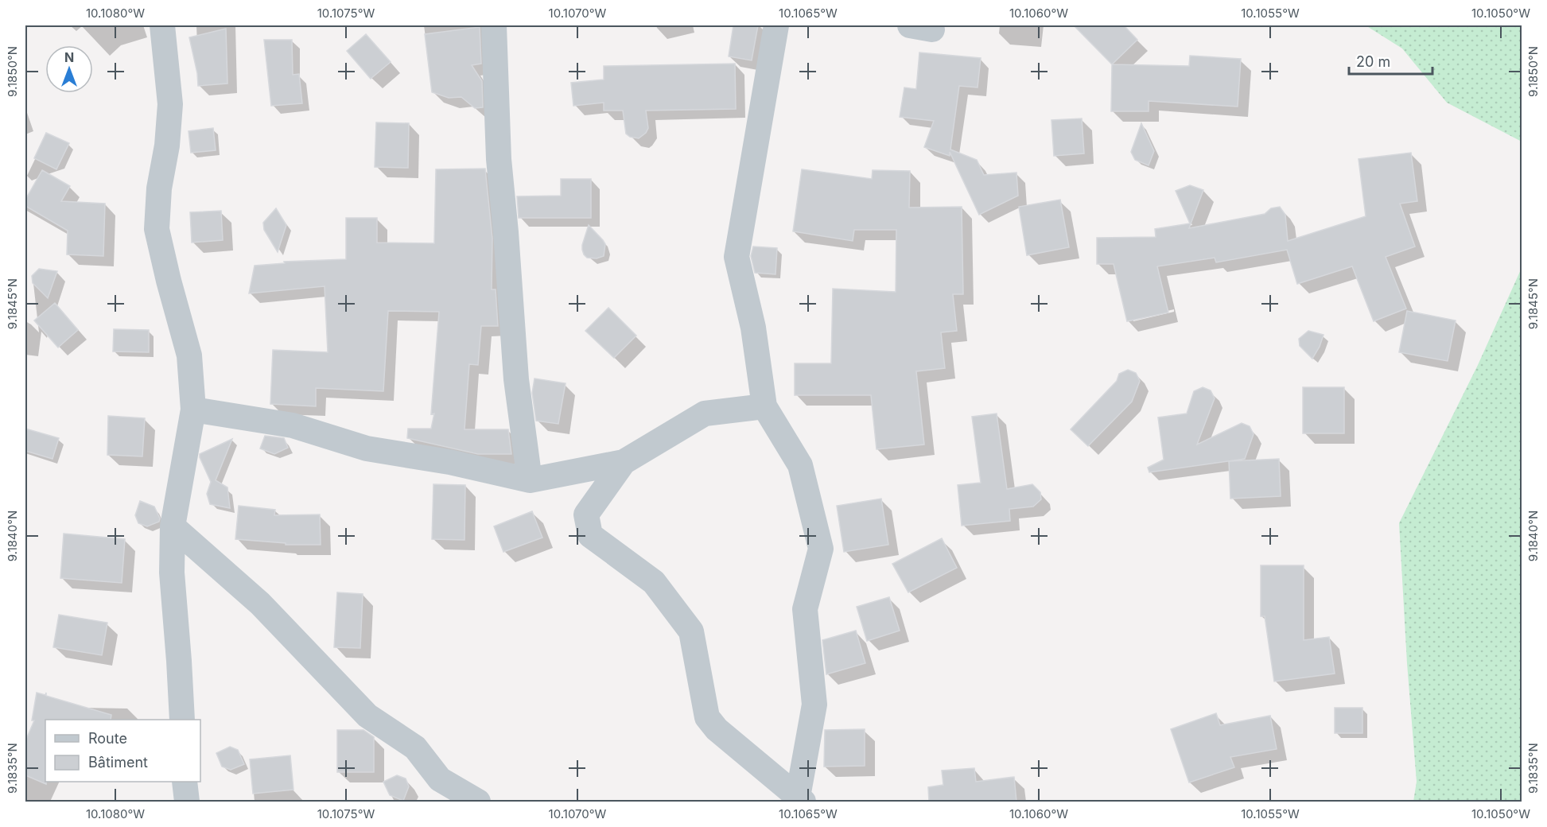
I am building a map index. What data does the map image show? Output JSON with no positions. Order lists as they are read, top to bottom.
{
  "legend": ["Route", "Bâtiment"],
  "scale_bar": "20 m",
  "north": "top",
  "coordinates": [
    "10.1080°W",
    "10.1075°W",
    "10.1070°W",
    "10.1065°W",
    "10.1060°W",
    "10.1055°W",
    "10.1050°W",
    "9.1850°N",
    "9.1845°N",
    "9.1840°N",
    "9.1835°N"
  ]
}
